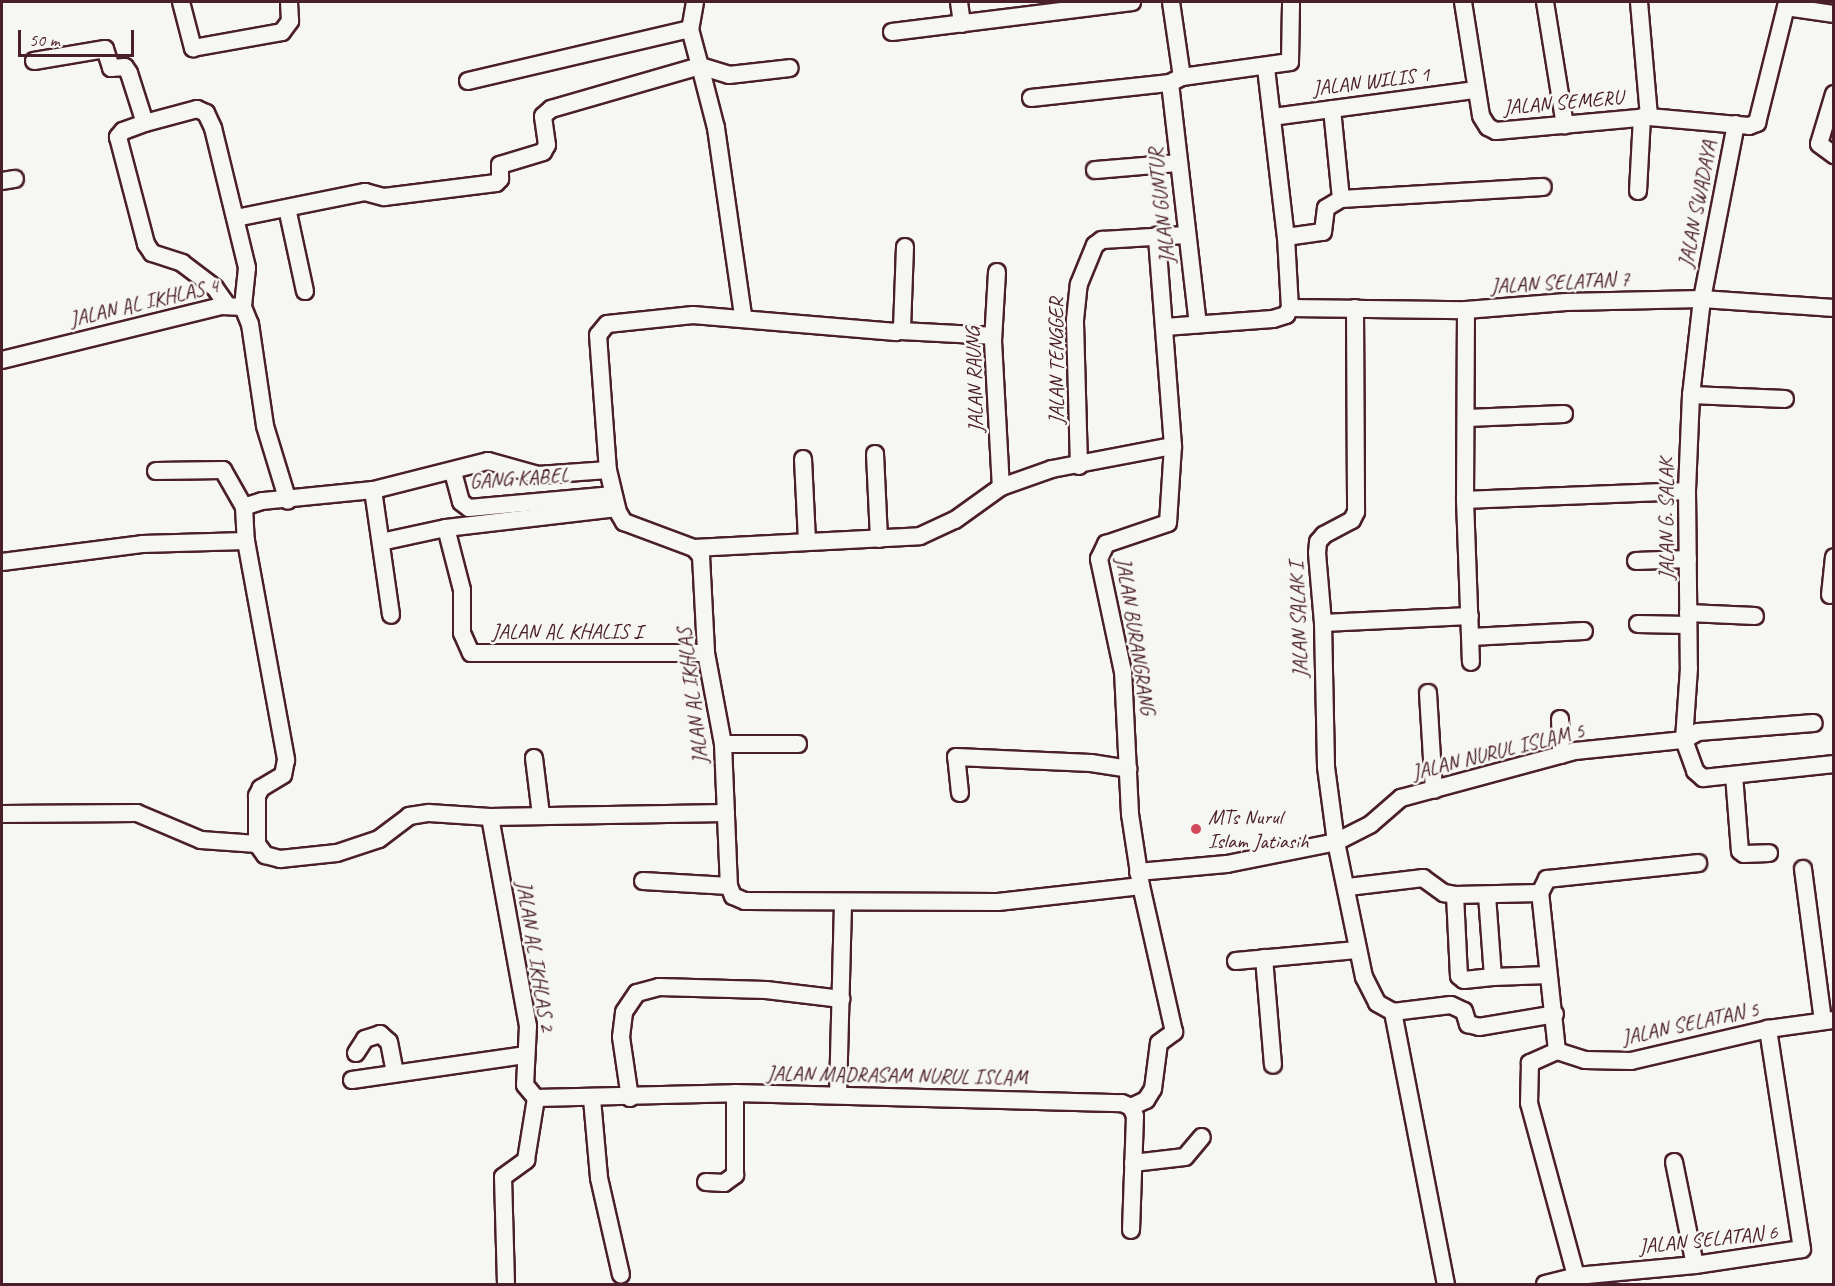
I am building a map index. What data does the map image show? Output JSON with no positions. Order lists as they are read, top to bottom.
{
  "streets": {
    "street": [
      "JALAN WILIS 1",
      "JALAN SEMERU",
      "JALAN SWADAYA",
      "JALAN GUNTUR",
      "JALAN SELATAN 7",
      "JALAN AL IKHLAS 4",
      "JALAN TENGGER",
      "JALAN RAUNG",
      "GANG KABEL",
      "JALAN G. SALAK",
      "JALAN SALAK I",
      "JALAN AL KHALIS I",
      "JALAN BURANGRANG",
      "JALAN AL IKHLAS",
      "JALAN NURUL ISLAM 5",
      "JALAN AL IKHLAS 2",
      "JALAN SELATAN 5",
      "JALAN MADRASAM NURUL ISLAM",
      "JALAN SELATAN 6"
    ]
  },
  "crossings": [
    ["JALAN WILIS 1", "JALAN SEMERU"],
    ["JALAN SEMERU", "JALAN SWADAYA"],
    ["JALAN SWADAYA", "JALAN SELATAN 7"],
    ["JALAN SWADAYA", "JALAN G. SALAK"],
    ["JALAN GUNTUR", "JALAN TENGGER"],
    ["JALAN SELATAN 7", "JALAN G. SALAK"],
    ["JALAN SELATAN 7", "JALAN SALAK I"],
    ["JALAN TENGGER", "JALAN BURANGRANG"],
    ["JALAN G. SALAK", "JALAN NURUL ISLAM 5"],
    ["JALAN SALAK I", "JALAN NURUL ISLAM 5"],
    ["JALAN AL KHALIS I", "JALAN AL IKHLAS"],
    ["JALAN BURANGRANG", "JALAN NURUL ISLAM 5"],
    ["JALAN BURANGRANG", "JALAN MADRASAM NURUL ISLAM"],
    ["JALAN AL IKHLAS 2", "JALAN MADRASAM NURUL ISLAM"],
    ["JALAN SELATAN 5", "JALAN SELATAN 6"]
  ],
  "places": ["MTs Nurul Islam Jatiasih"],
  "scale_bar": "50 m"
}
